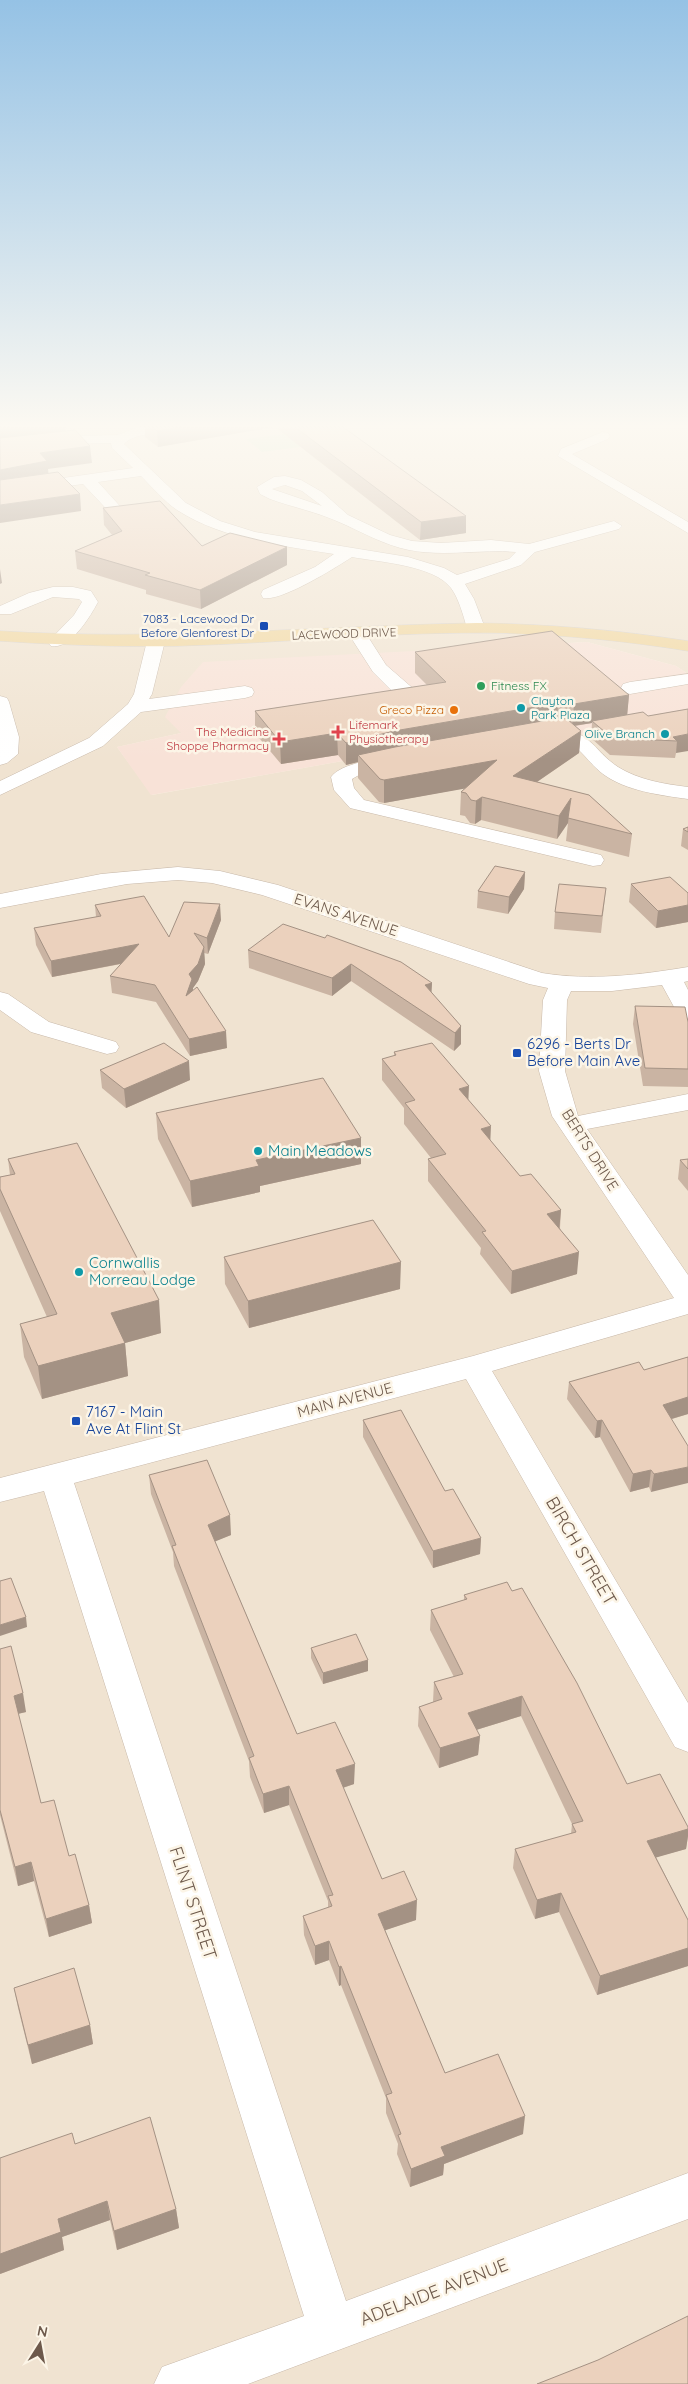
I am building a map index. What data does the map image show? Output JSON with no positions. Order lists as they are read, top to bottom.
{
  "streets": {
    "main road": ["LACEWOOD DRIVE"],
    "street": [
      "EVANS AVENUE",
      "BERTS DRIVE",
      "MAIN AVENUE",
      "BIRCH STREET",
      "FLINT STREET",
      "ADELAIDE AVENUE"
    ]
  },
  "crossings": [
    ["EVANS AVENUE", "BERTS DRIVE"],
    ["MAIN AVENUE", "BIRCH STREET"],
    ["MAIN AVENUE", "FLINT STREET"],
    ["FLINT STREET", "ADELAIDE AVENUE"]
  ],
  "places": {
    "transit": ["7083 - Lacewood Dr Before Glenforest Dr", "6296 - Berts Dr Before Main Ave", "7167 - Main Ave At Flint St"],
    "other": [
      "Fitness FX",
      "Clayton Park Plaza",
      "Greco Pizza",
      "Olive Branch",
      "Main Meadows",
      "Cornwallis Morreau Lodge"
    ],
    "health": ["Lifemark Physiotherapy", "The Medicine Shoppe Pharmacy"]
  },
  "north": "top"
}
